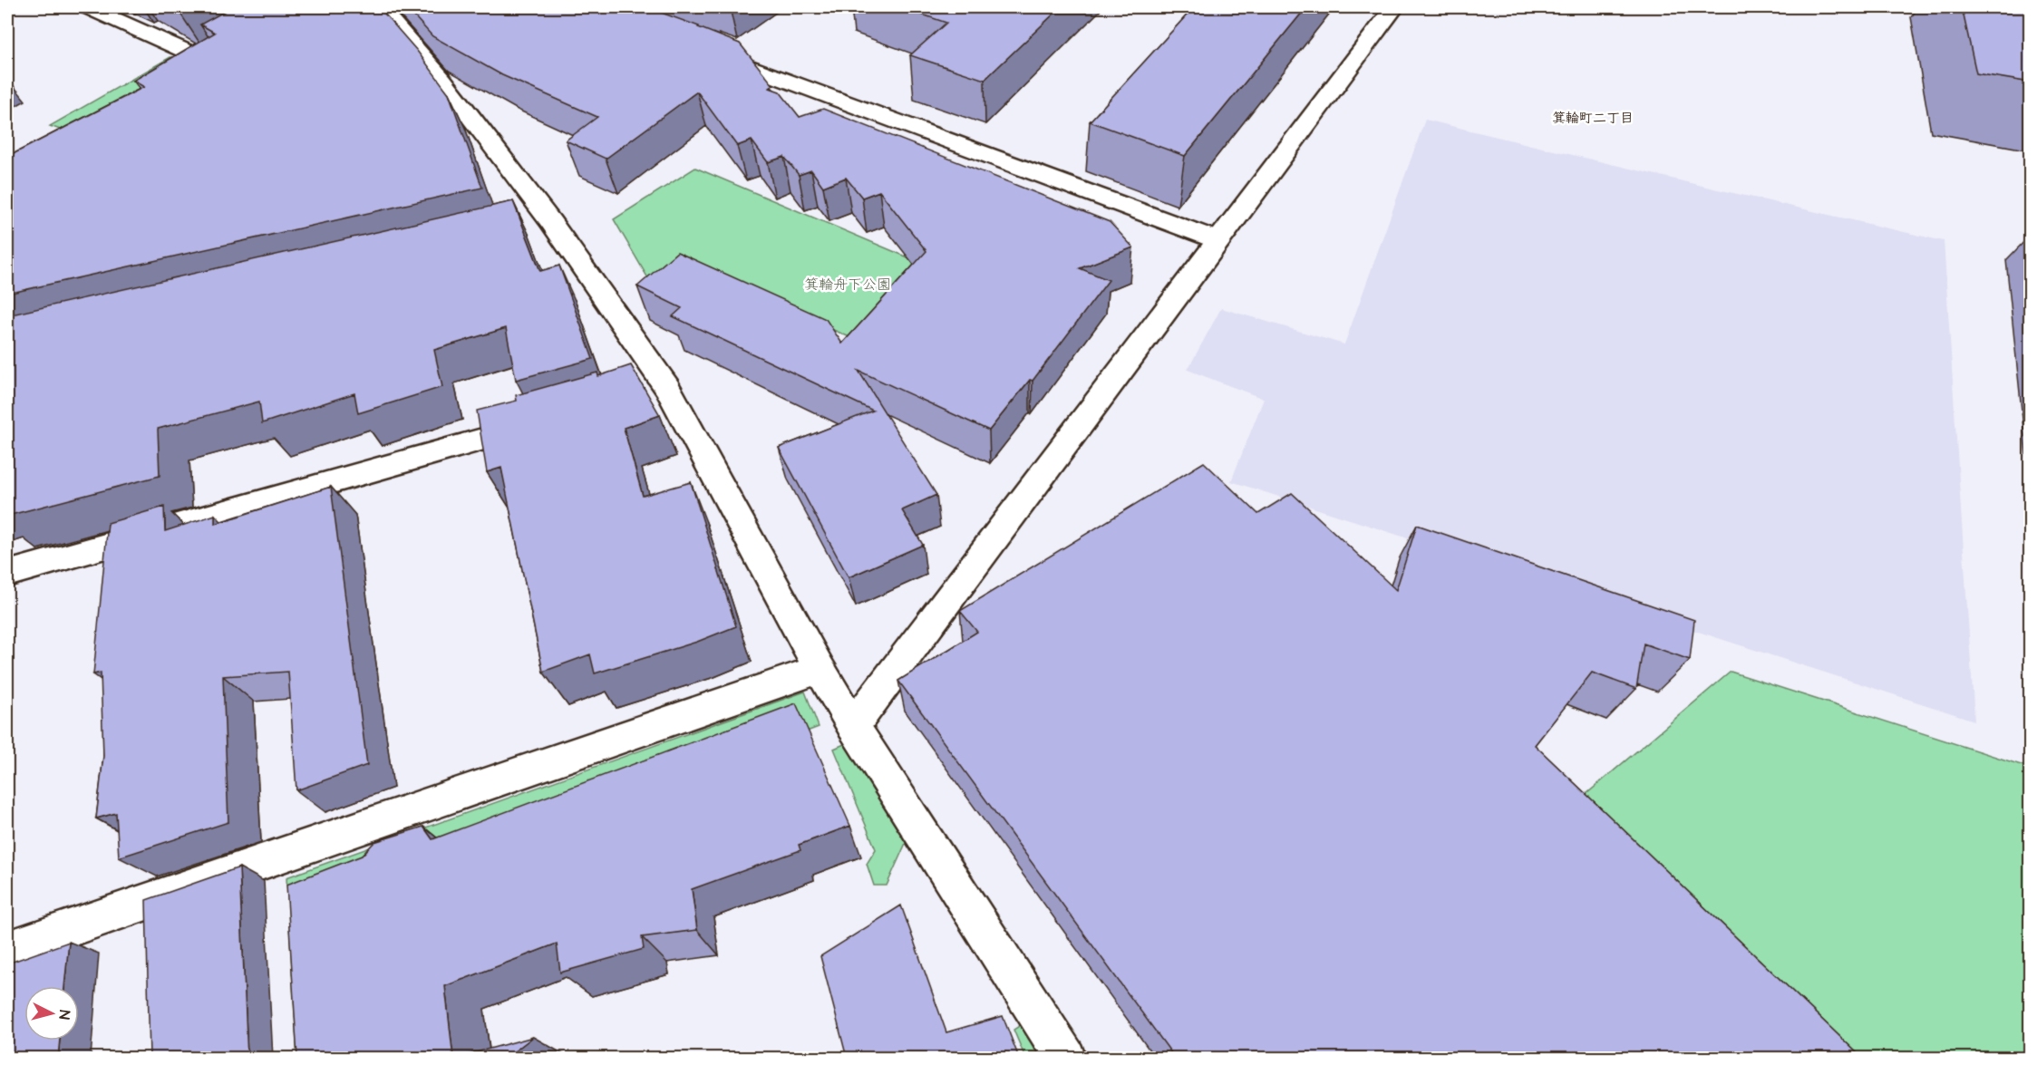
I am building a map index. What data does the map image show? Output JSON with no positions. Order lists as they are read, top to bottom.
{
  "districts": ["箕輪町二丁目"],
  "parks": ["箕輪舟下公園"],
  "north": "right"
}
